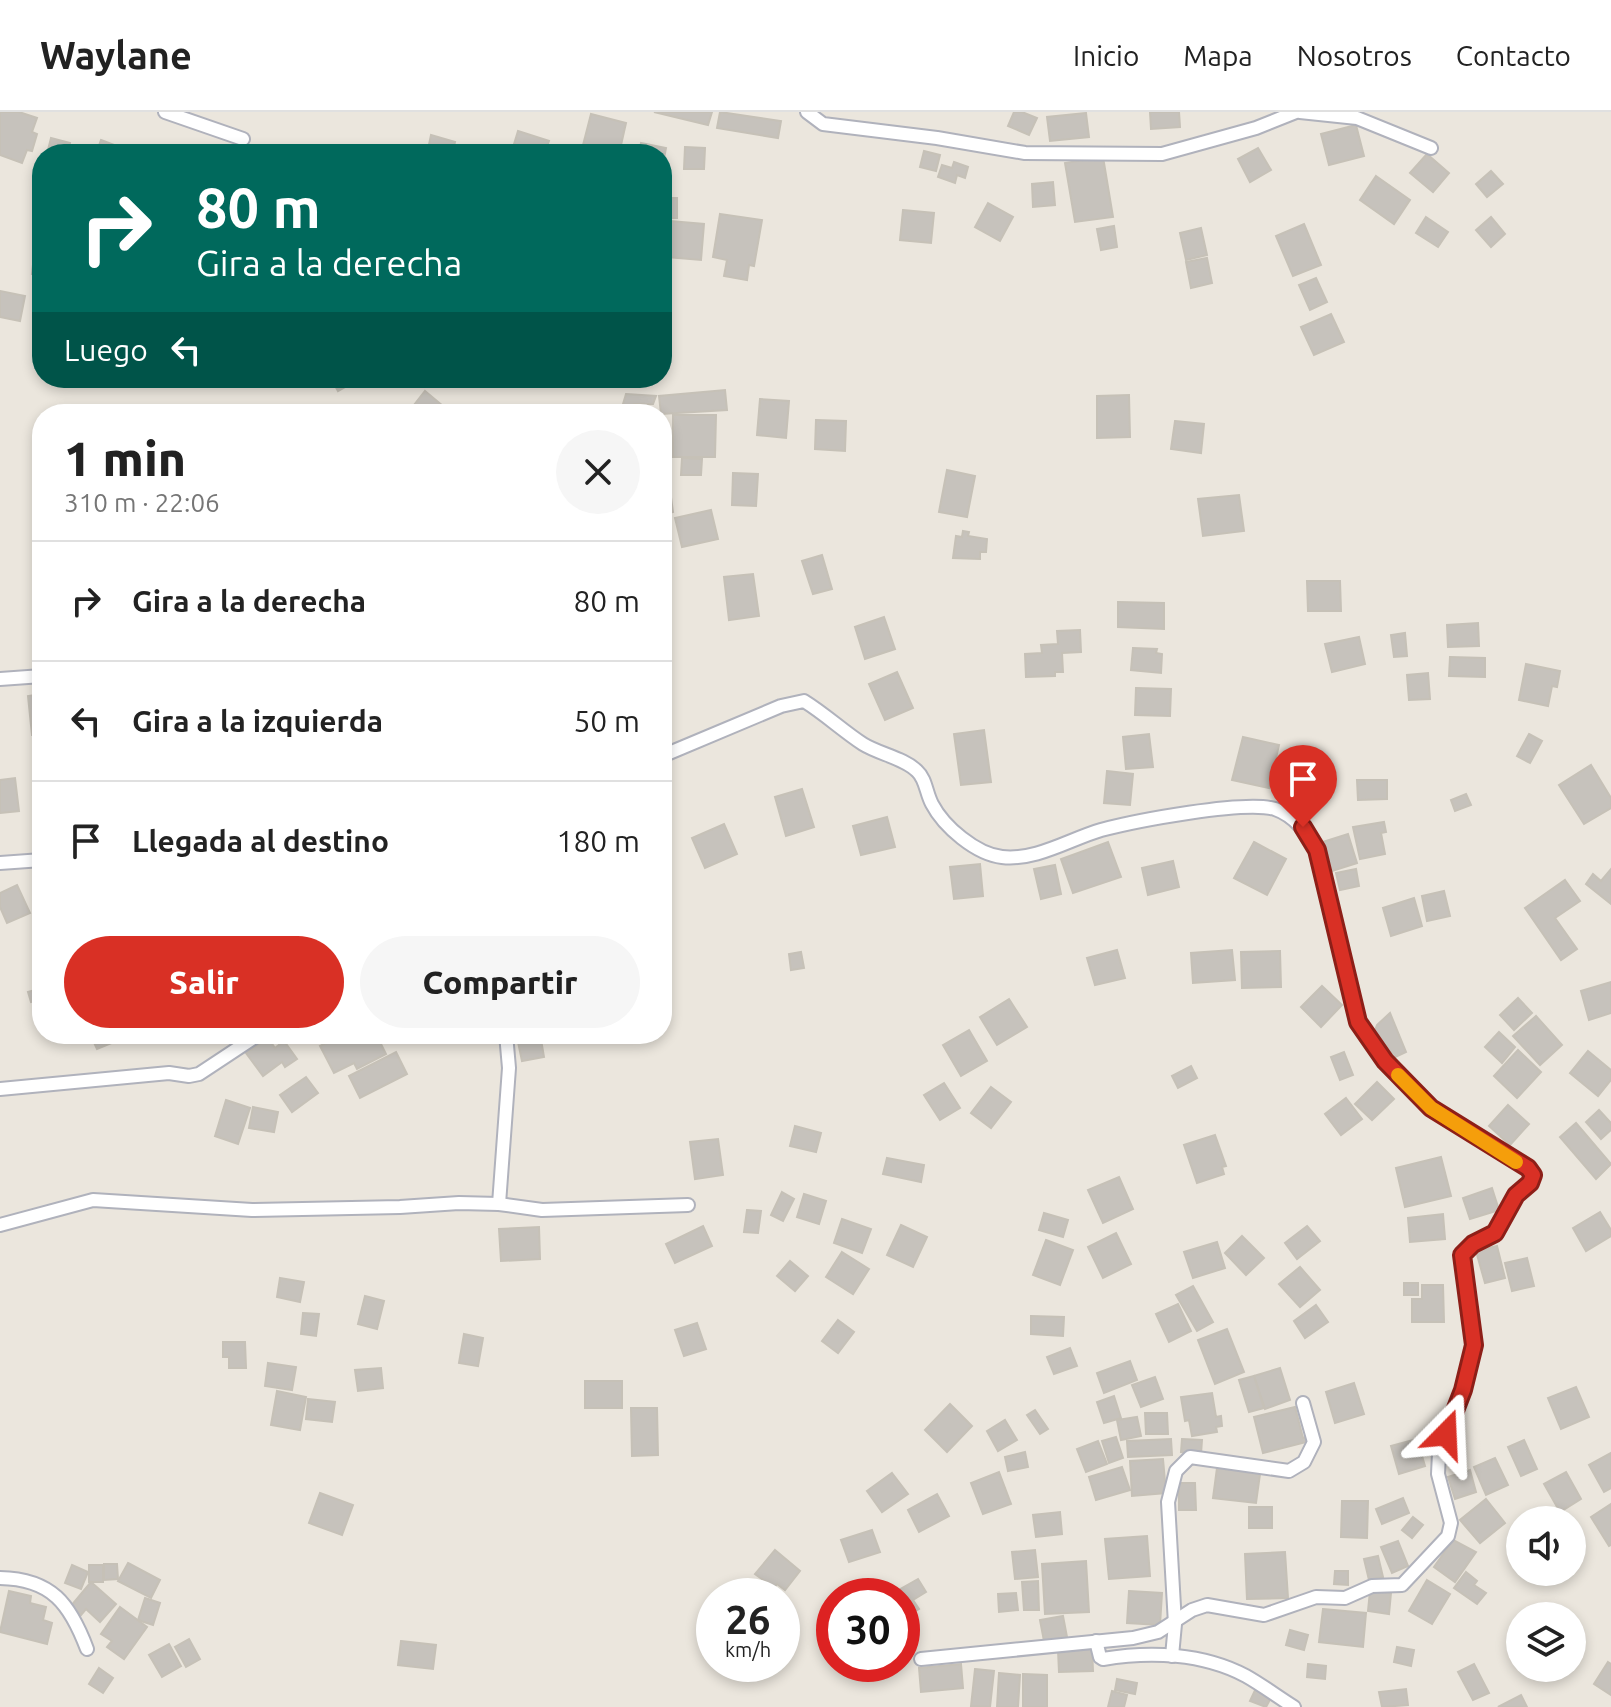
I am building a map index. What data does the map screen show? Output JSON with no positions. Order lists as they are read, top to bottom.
{
  "page": {
    "header": "Waylane",
    "nav": [
      "Inicio",
      "Mapa",
      "Nosotros",
      "Contacto"
    ],
    "turn": ["80 m", "Gira a la derecha"],
    "then": "Luego",
    "heading": ["1 min", "310 m · 22:06"],
    "list": [
      {
        "name": "Gira a la derecha",
        "value": "80 m"
      },
      {
        "name": "Gira a la izquierda",
        "value": "50 m"
      },
      {
        "name": "Llegada al destino",
        "value": "180 m"
      }
    ],
    "buttons": ["Salir", "Compartir"],
    "speed": "26 km/h",
    "limit": "30"
  }
}
